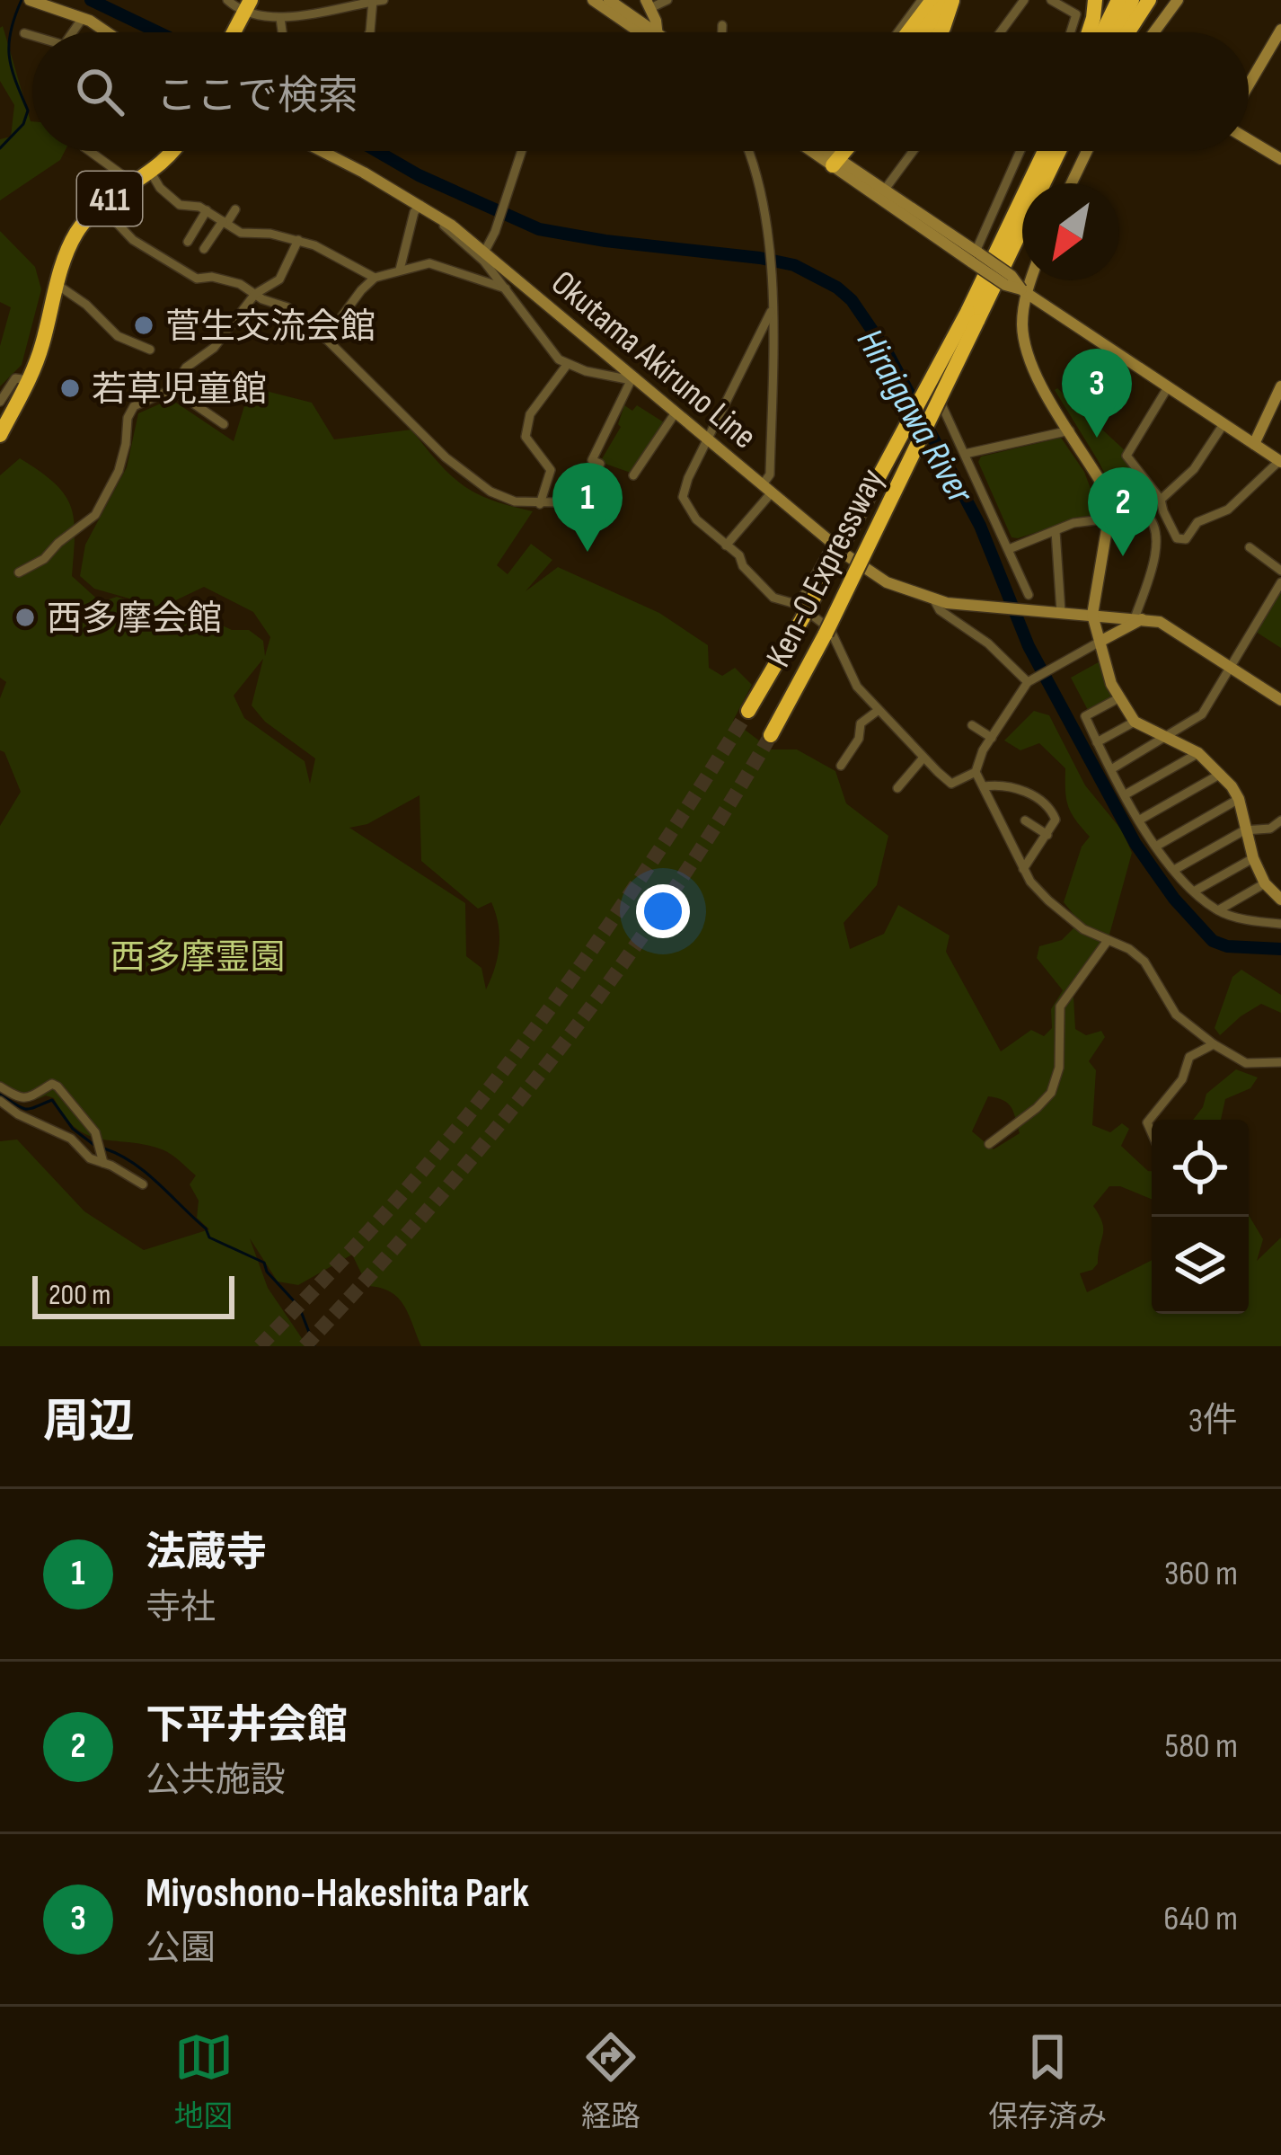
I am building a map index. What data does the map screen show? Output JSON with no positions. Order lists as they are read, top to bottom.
{
  "streets": {
    "highway": ["411", "Ken-O Expressway"],
    "main road": ["Okutama Akiruno Line"]
  },
  "water": ["Hiraigawa River"],
  "parks": ["西多摩霊園"],
  "places": ["菅生交流会館", "若草児童館", "西多摩会館"],
  "scale_bar": "200 m",
  "north": "bottom left",
  "page": {
    "search": "ここで検索",
    "pins": ["3", "1", "2"],
    "scale": "200 m",
    "heading": ["周辺", "3件"],
    "list": [
      {
        "mark": "1",
        "name": "法蔵寺",
        "note": "寺社",
        "value": "360 m"
      },
      {
        "mark": "2",
        "name": "下平井会館",
        "note": "公共施設",
        "value": "580 m"
      },
      {
        "mark": "3",
        "name": "Miyoshono-Hakeshita Park",
        "note": "公園",
        "value": "640 m"
      }
    ],
    "nav": ["地図", "経路", "保存済み"]
  }
}
